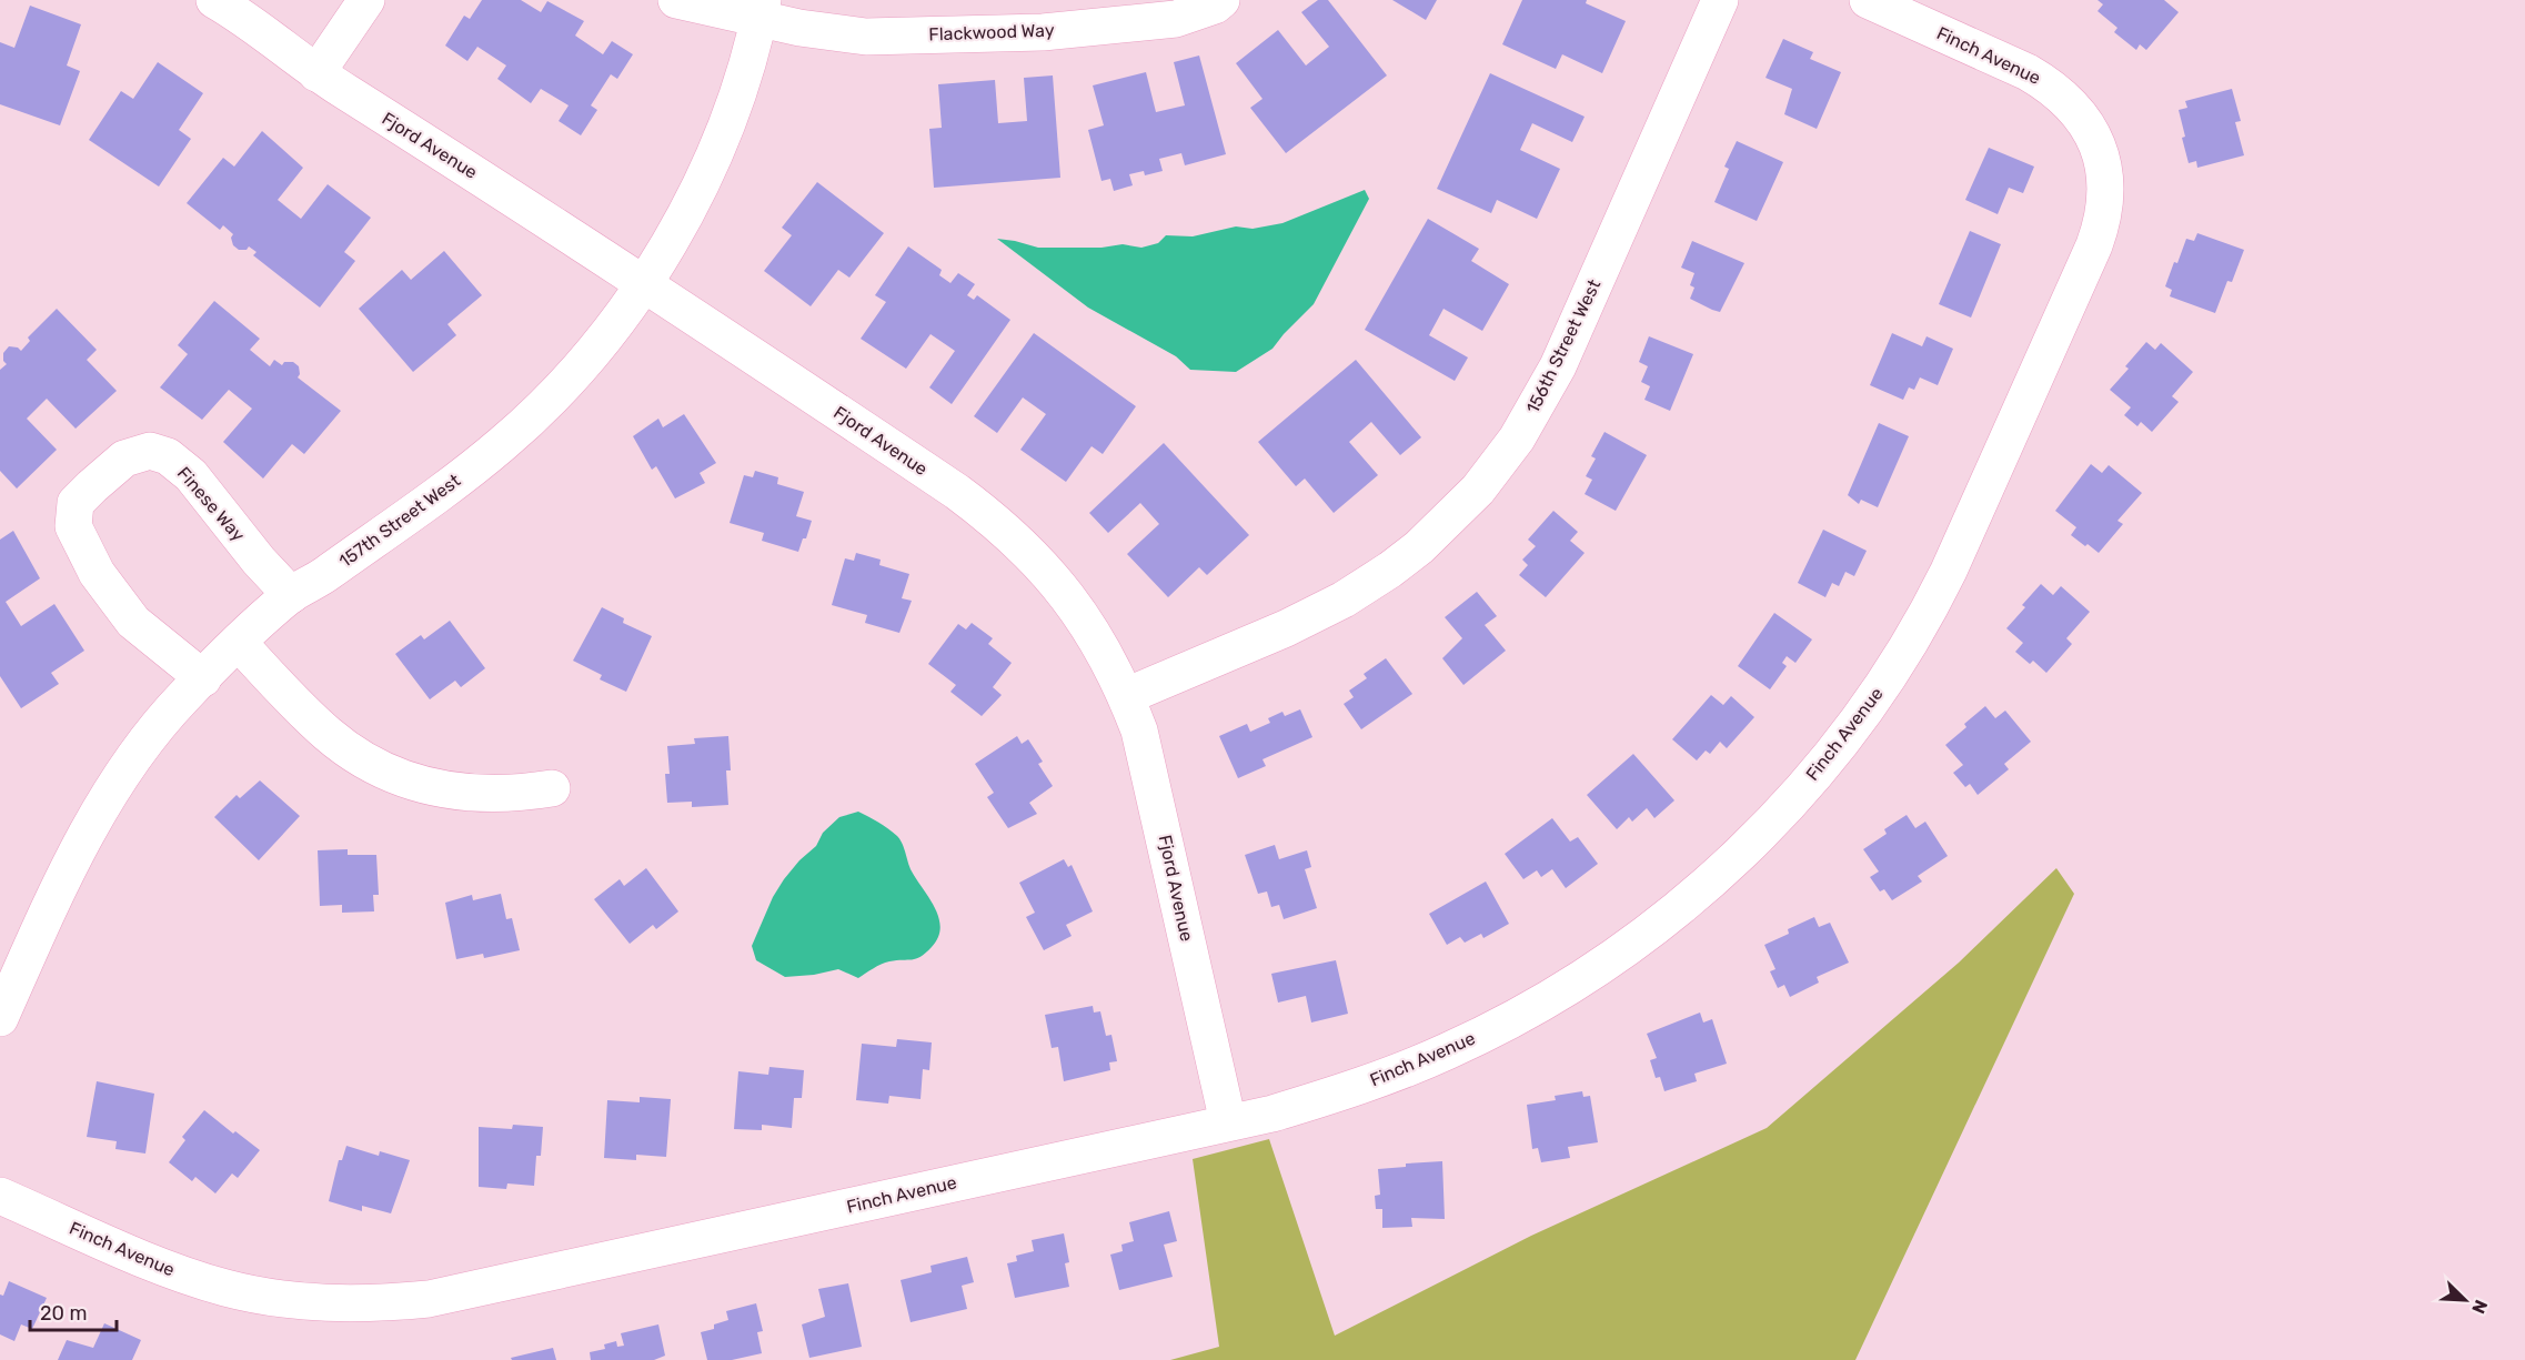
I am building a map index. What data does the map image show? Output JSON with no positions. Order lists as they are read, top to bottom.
{
  "streets": {
    "street": [
      "Flackwood Way",
      "Finch Avenue",
      "Fjord Avenue",
      "156th Street West",
      "Finese Way",
      "157th Street West"
    ]
  },
  "crossings": [
    ["Flackwood Way", "157th Street West"],
    ["Finch Avenue", "Fjord Avenue"],
    ["Fjord Avenue", "156th Street West"],
    ["Fjord Avenue", "157th Street West"],
    ["Finese Way", "157th Street West"]
  ],
  "scale_bar": "20 m",
  "north": "bottom right"
}
